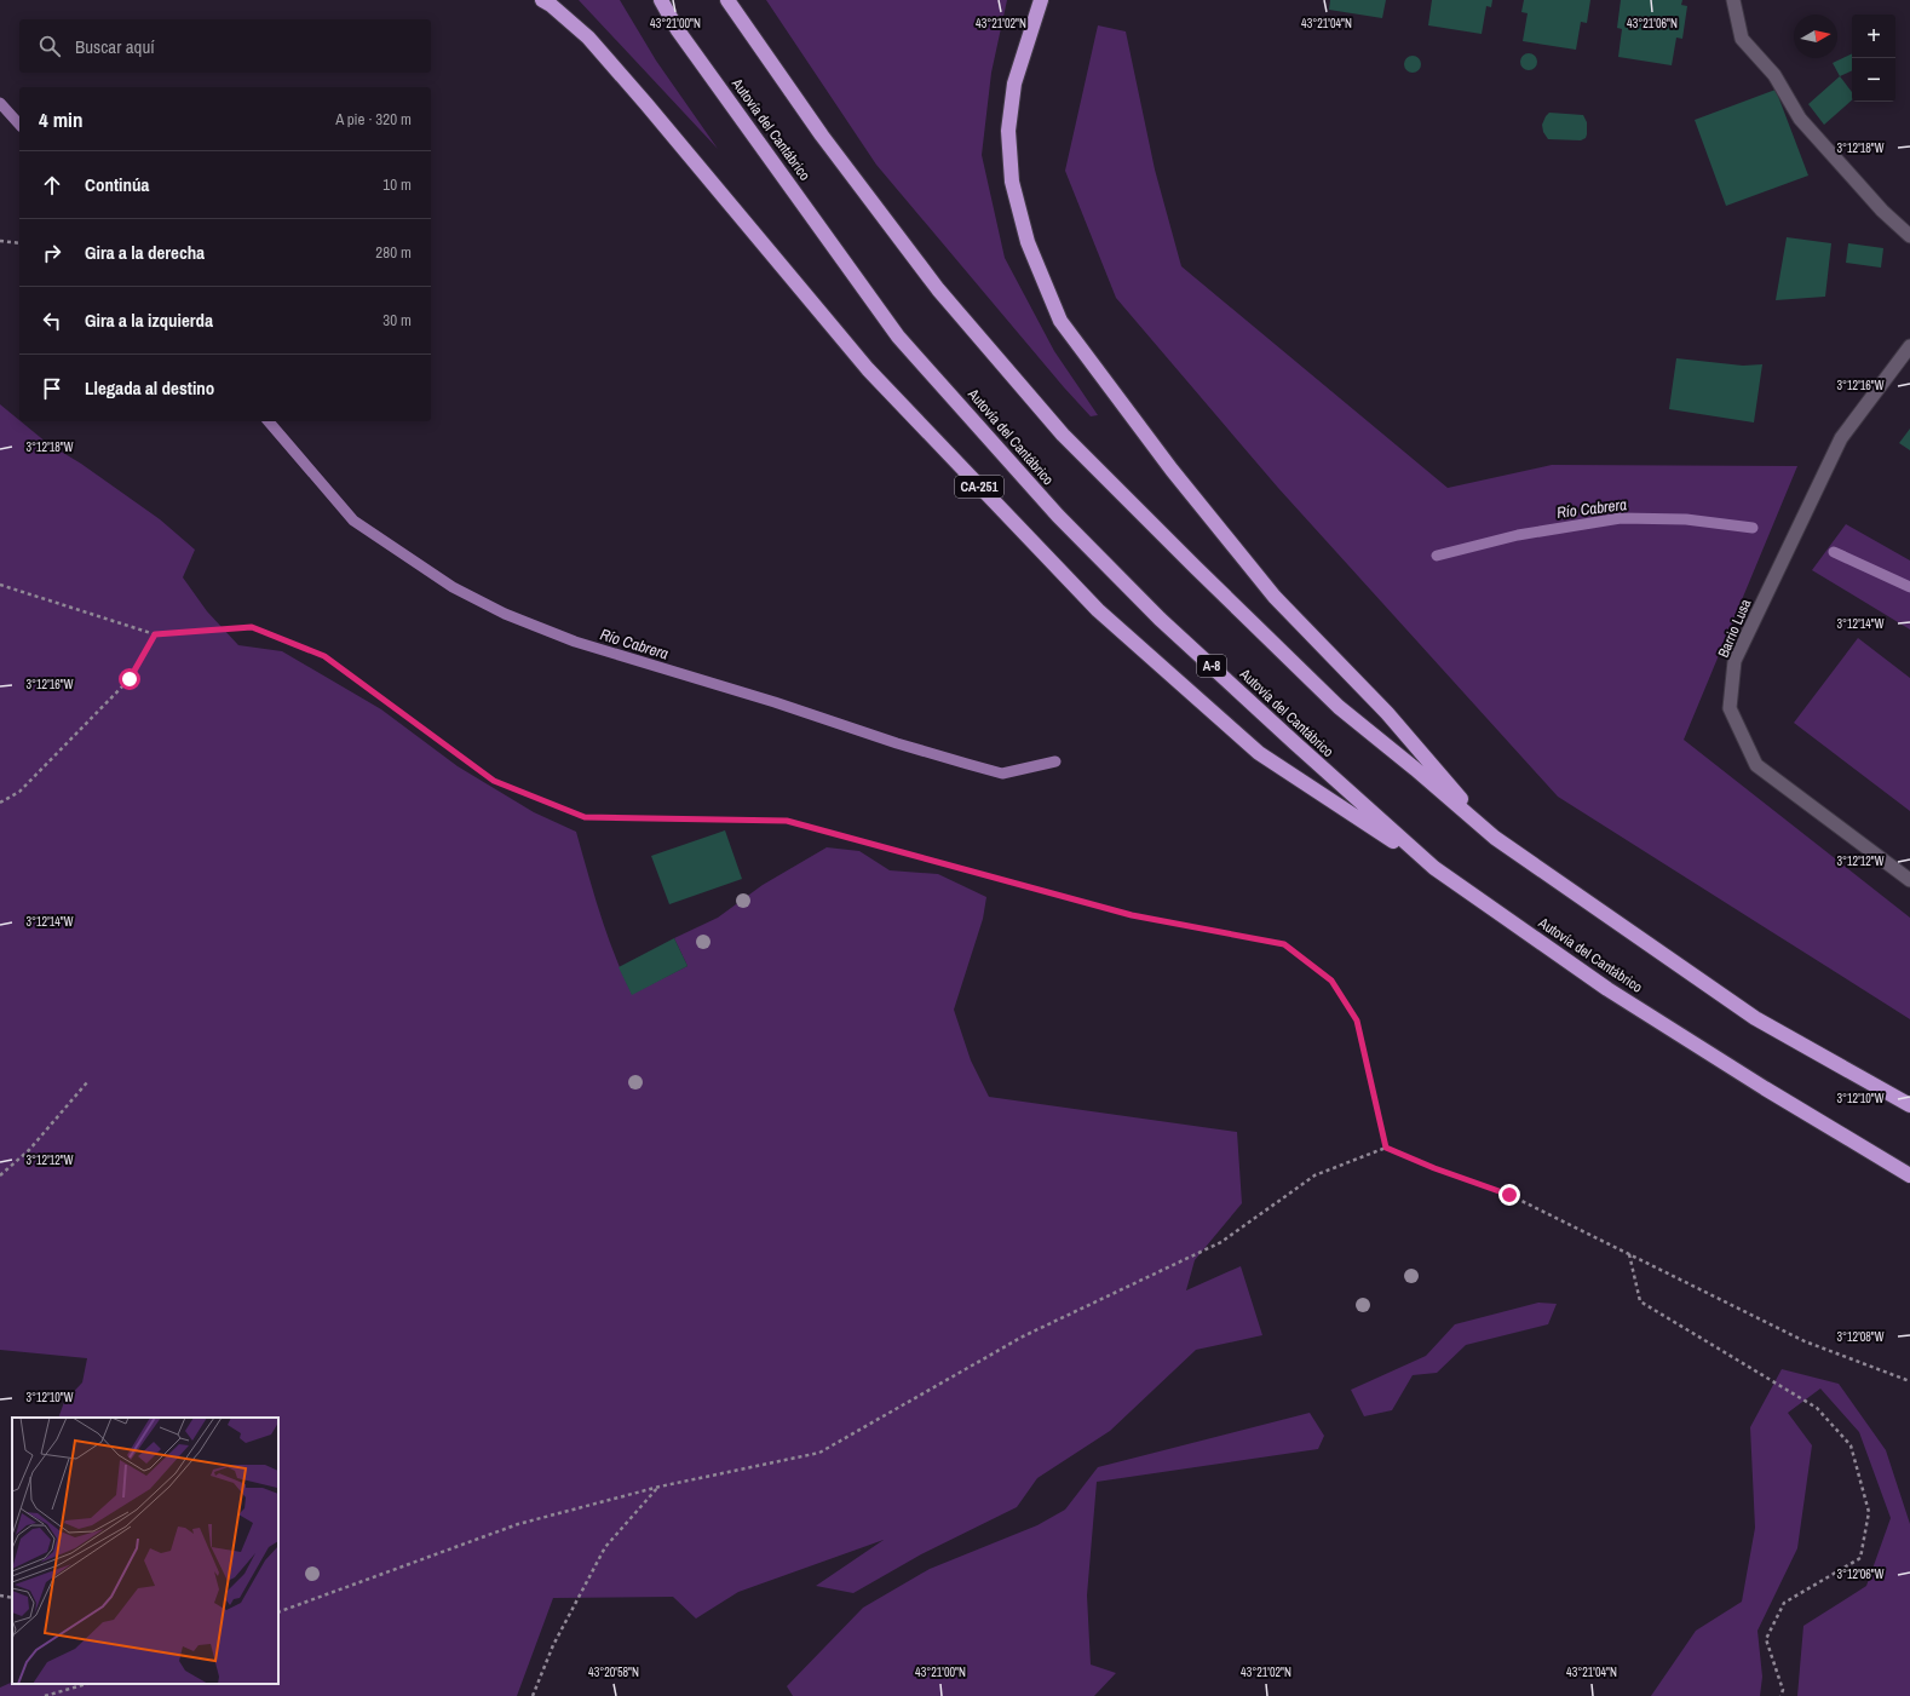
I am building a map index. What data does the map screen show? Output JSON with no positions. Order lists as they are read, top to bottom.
{
  "streets": {
    "highway": ["Autovía del Cantábrico", "CA-251", "A-8"],
    "street": ["Barrio Lusa"]
  },
  "crossings": [
    ["Autovía del Cantábrico", "CA-251"]
  ],
  "water": ["Río Cabrera"],
  "north": "right",
  "page": {
    "map_buttons": ["+", "−"],
    "search": "Buscar aquí",
    "heading": ["4 min", "A pie · 320 m"],
    "list": [
      ["Continúa", "10 m"],
      ["Gira a la derecha", "280 m"],
      ["Gira a la izquierda", "30 m"],
      "Llegada al destino"
    ]
  },
  "coordinates": [
    "43°21'00\"N",
    "43°21'02\"N",
    "43°21'04\"N",
    "43°21'06\"N",
    "3°12'18\"W",
    "3°12'16\"W",
    "3°12'14\"W",
    "3°12'12\"W",
    "3°12'10\"W",
    "3°12'08\"W",
    "3°12'06\"W",
    "43°20'58\"N"
  ]
}
